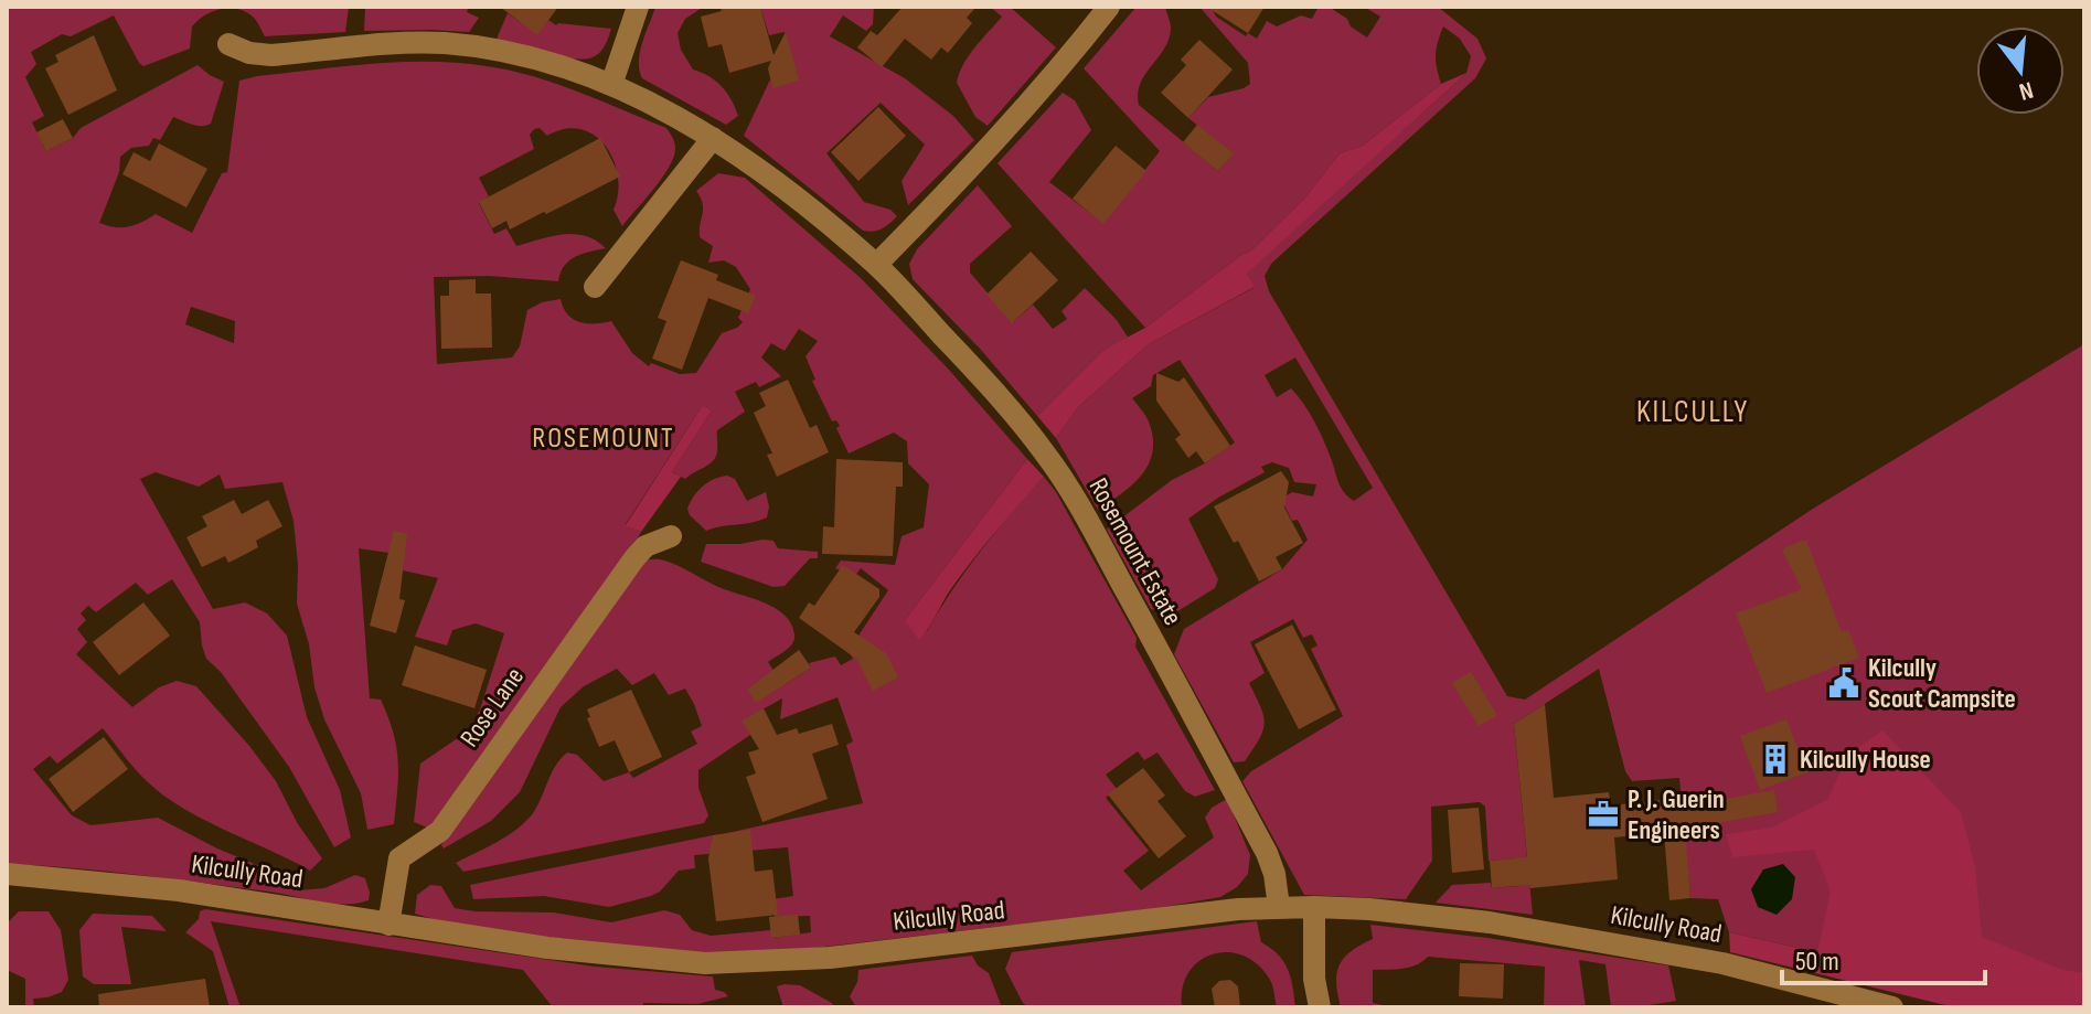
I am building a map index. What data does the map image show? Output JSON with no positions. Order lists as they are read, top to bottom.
{
  "streets": {
    "street": ["Rosemount Estate", "Rose Lane", "Kilcully Road"]
  },
  "crossings": [
    ["Rosemount Estate", "Kilcully Road"],
    ["Rose Lane", "Kilcully Road"]
  ],
  "districts": ["KILCULLY", "ROSEMOUNT"],
  "places": {
    "public building": ["Kilcully Scout Campsite"],
    "building": ["Kilcully House"],
    "office": ["P. J. Guerin Engineers"]
  },
  "scale_bar": "50 m",
  "north": "bottom"
}
